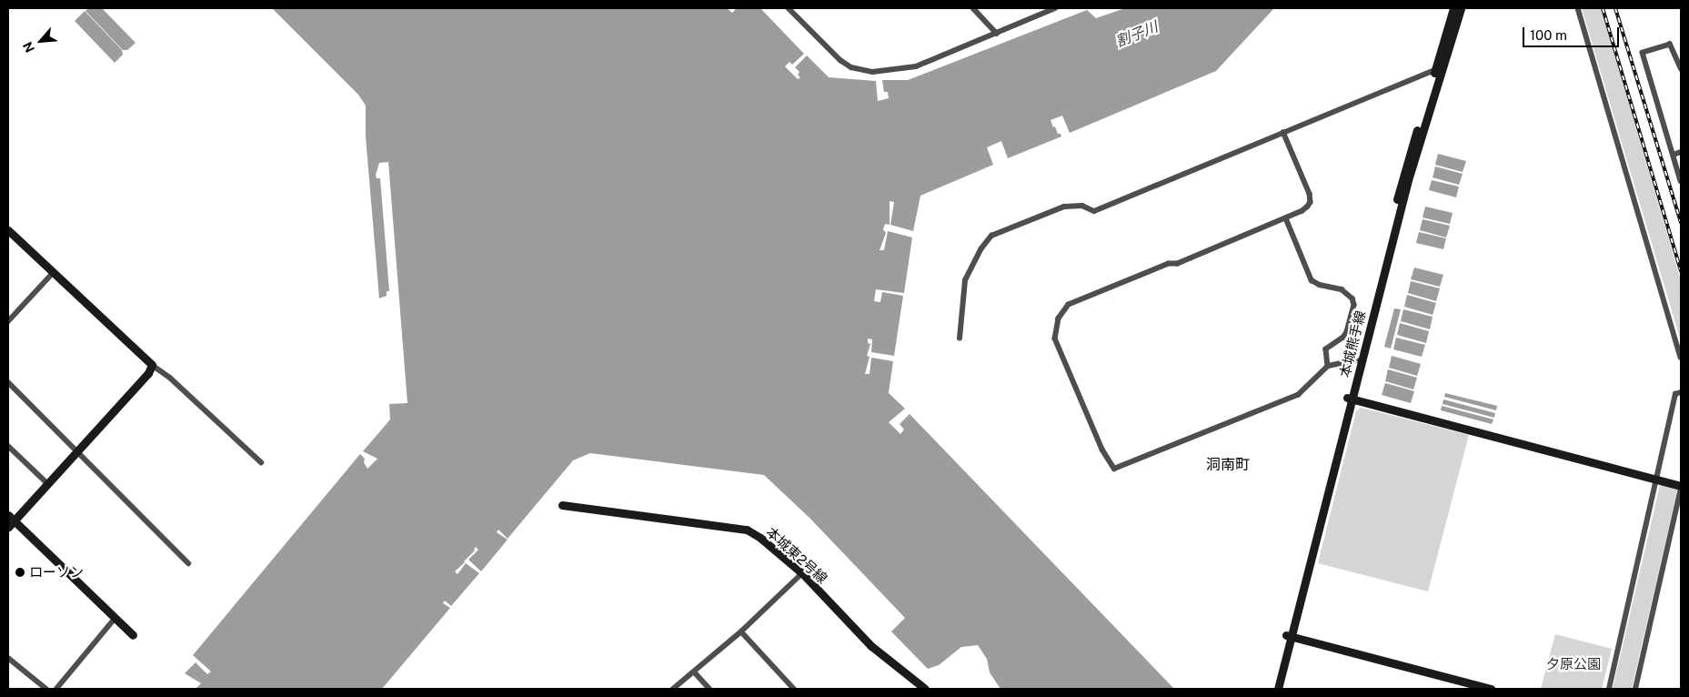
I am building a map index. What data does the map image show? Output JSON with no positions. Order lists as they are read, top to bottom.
{
  "streets": {
    "street": ["本城熊手線", "本城東2号線"]
  },
  "districts": ["洞南町"],
  "water": ["割子川"],
  "parks": ["夕原公園"],
  "places": ["ローソン"],
  "scale_bar": "100 m",
  "north": "bottom left"
}
